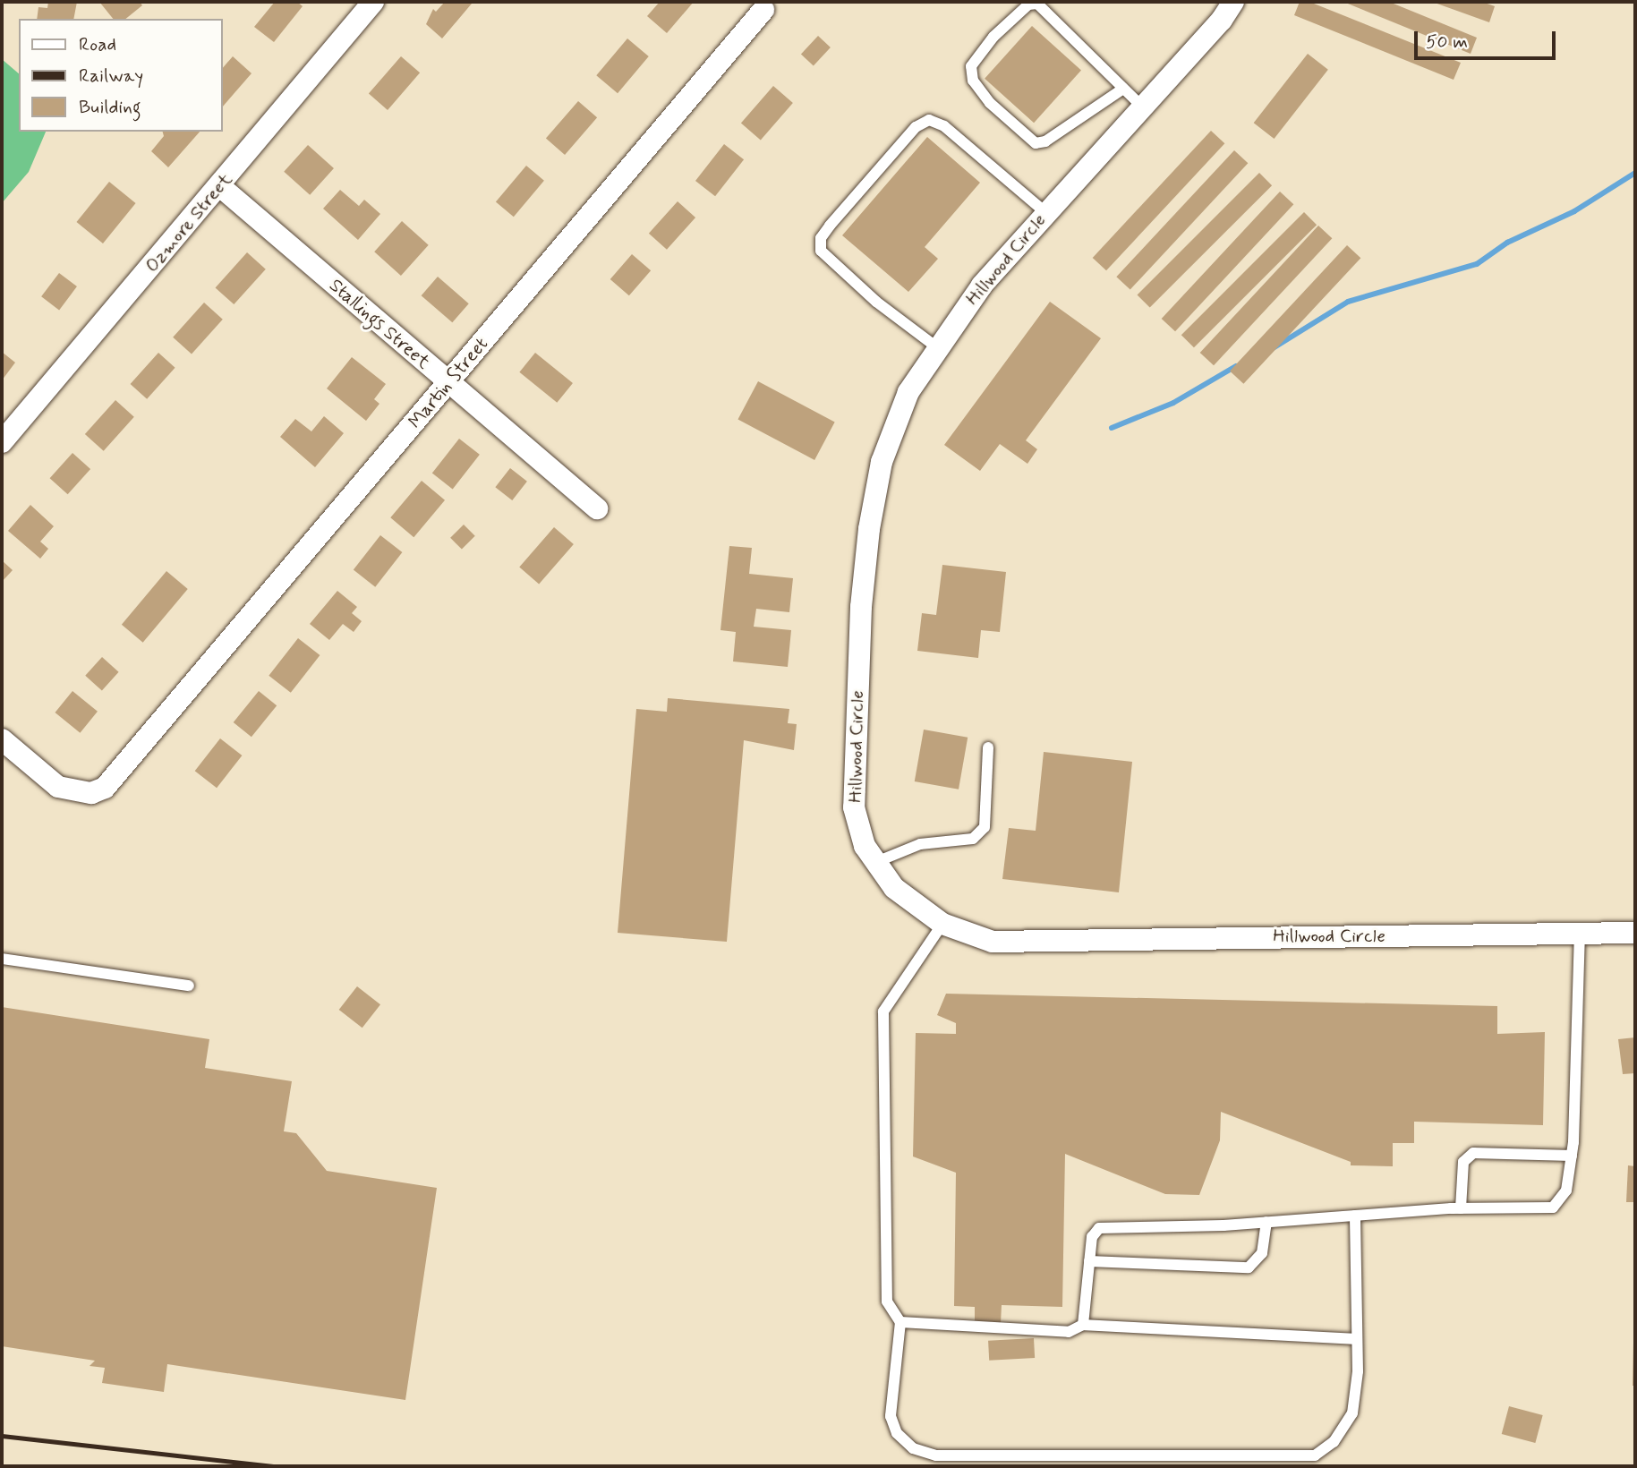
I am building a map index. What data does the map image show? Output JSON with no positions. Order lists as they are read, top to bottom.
{
  "streets": {
    "street": [
      "Ozmore Street",
      "Hillwood Circle",
      "Stallings Street",
      "Martin Street"
    ]
  },
  "crossings": [
    ["Ozmore Street", "Stallings Street"],
    ["Stallings Street", "Martin Street"]
  ],
  "legend": ["Road", "Railway", "Building"],
  "scale_bar": "50 m"
}
